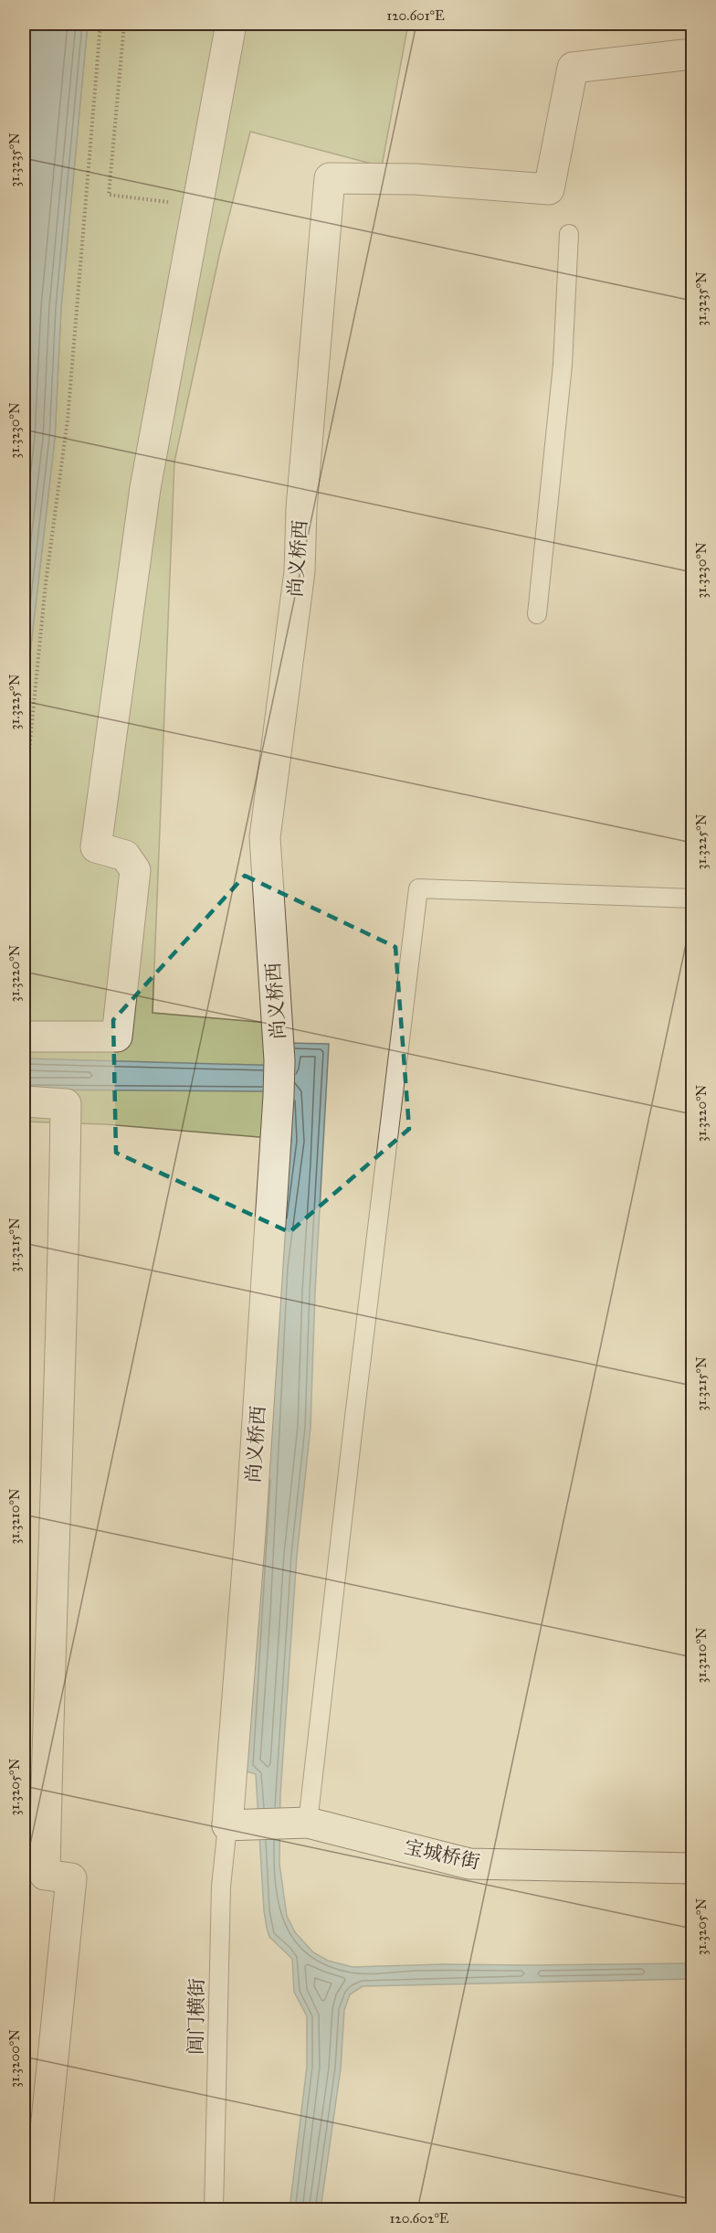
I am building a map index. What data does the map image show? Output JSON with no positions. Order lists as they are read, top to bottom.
{
  "streets": {
    "street": ["尚义桥西", "宝城桥街"],
    "lane": ["阊门横街"]
  },
  "crossings": [
    ["尚义桥西", "宝城桥街"],
    ["尚义桥西", "阊门横街"],
    ["宝城桥街", "阊门横街"]
  ],
  "coordinates": [
    "120.601°E",
    "31.3235°N",
    "31.3230°N",
    "31.3225°N",
    "31.3220°N",
    "31.3215°N",
    "31.3210°N",
    "31.3205°N",
    "31.3200°N",
    "120.602°E"
  ]
}
